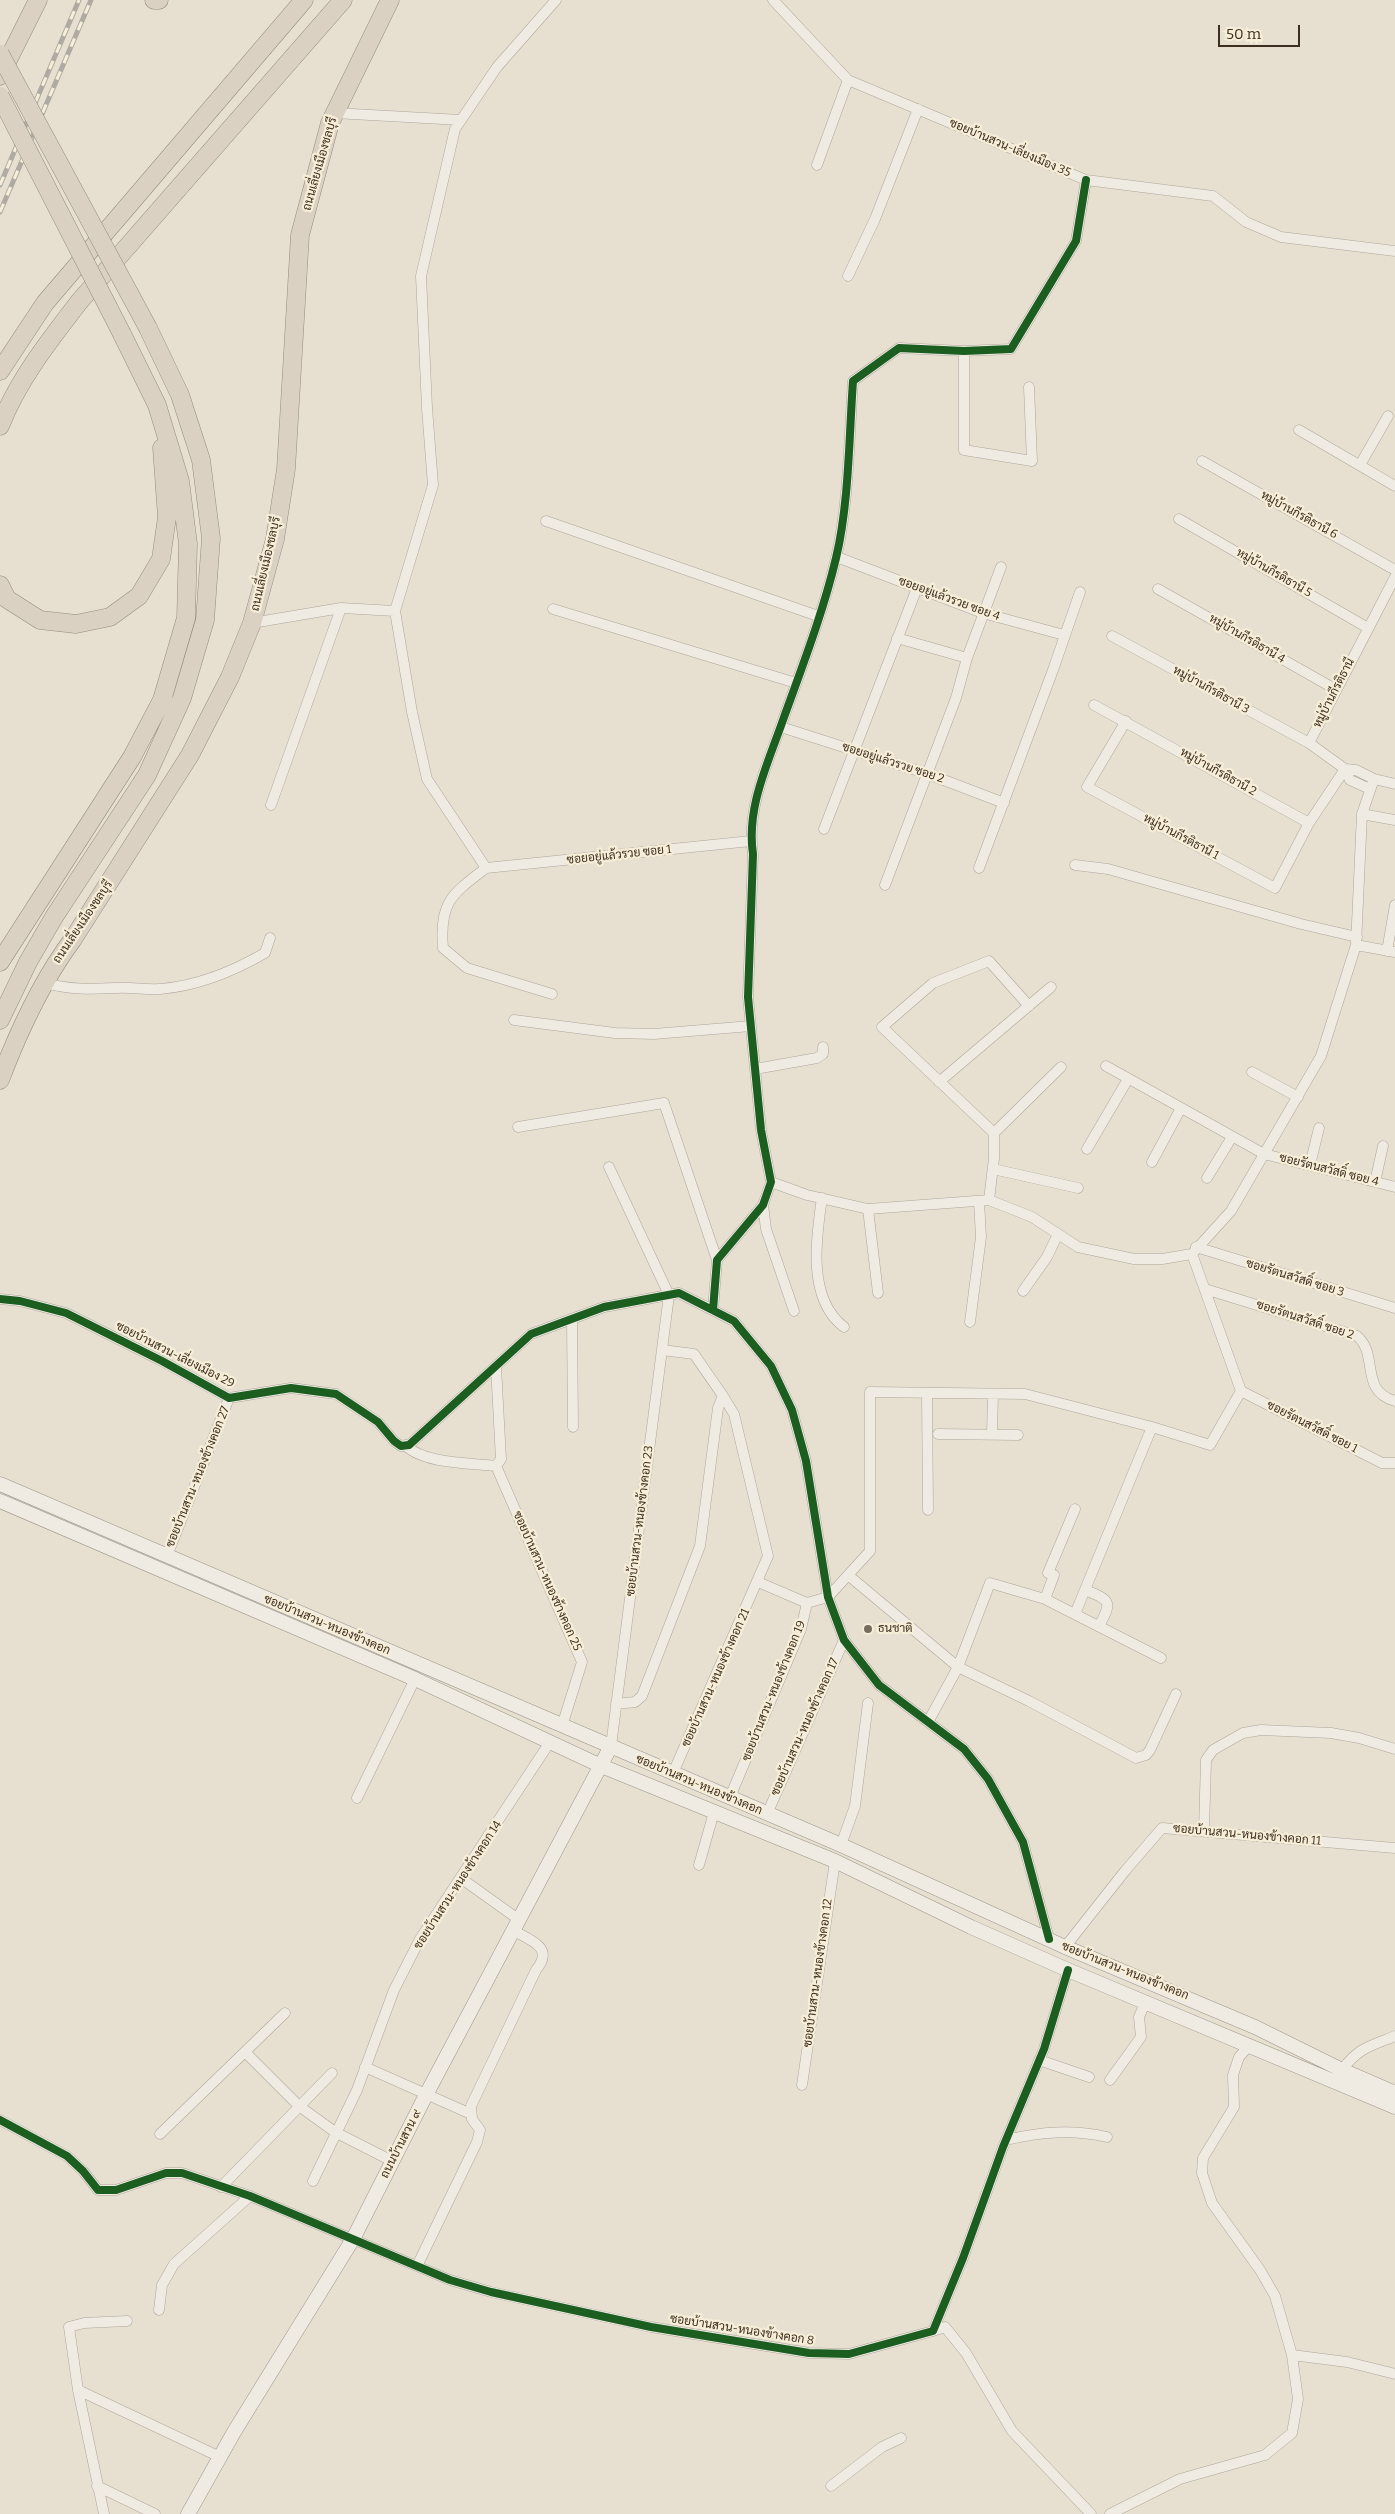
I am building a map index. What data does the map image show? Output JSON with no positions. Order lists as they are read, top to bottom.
{
  "streets": {
    "highway": ["ถนนเลี่ยงเมืองชลบุรี"],
    "main road": ["ซอยบ้านสวน-หนองข้างคอก", "ถนนบ้านสวน ๙"],
    "street": [
      "ซอยบ้านสวน-เลี่ยงเมือง 35",
      "หมู่บ้านกีรติธานี 6",
      "หมู่บ้านกีรติธานี 5",
      "ซอยอยู่แล้วรวย ซอย 4",
      "หมู่บ้านกีรติธานี 4",
      "หมู่บ้านกีรติธานี 3",
      "หมู่บ้านกีรติธานี",
      "ซอยอยู่แล้วรวย ซอย 2",
      "หมู่บ้านกีรติธานี 2",
      "หมู่บ้านกีรติธานี 1",
      "ซอยอยู่แล้วรวย ซอย 1",
      "ซอยรัตนสวัสดิ์ ซอย 4",
      "ซอยรัตนสวัสดิ์ ซอย 3",
      "ซอยรัตนสวัสดิ์ ซอย 2",
      "ซอยบ้านสวน-เลี่ยงเมือง 29",
      "ซอยรัตนสวัสดิ์ ซอย 1",
      "ซอยบ้านสวน-หนองข้างคอก 27",
      "ซอยบ้านสวน-หนองข้างคอก 23",
      "ซอยบ้านสวน-หนองข้างคอก 25",
      "ซอยบ้านสวน-หนองข้างคอก 21",
      "ซอยบ้านสวน-หนองข้างคอก 19",
      "ซอยบ้านสวน-หนองข้างคอก 17",
      "ซอยบ้านสวน-หนองข้างคอก 11",
      "ซอยบ้านสวน-หนองข้างคอก 14",
      "ซอยบ้านสวน-หนองข้างคอก 12",
      "ซอยบ้านสวน-หนองข้างคอก 8"
    ]
  },
  "crossings": [
    ["หมู่บ้านกีรติธานี 5", "หมู่บ้านกีรติธานี"],
    ["หมู่บ้านกีรติธานี 4", "หมู่บ้านกีรติธานี"],
    ["หมู่บ้านกีรติธานี 3", "หมู่บ้านกีรติธานี"],
    ["หมู่บ้านกีรติธานี 2", "หมู่บ้านกีรติธานี 1"],
    ["ซอยบ้านสวน-เลี่ยงเมือง 29", "ซอยบ้านสวน-หนองข้างคอก 27"],
    ["ซอยบ้านสวน-เลี่ยงเมือง 29", "ซอยบ้านสวน-หนองข้างคอก 25"],
    ["ซอยบ้านสวน-หนองข้างคอก 27", "ซอยบ้านสวน-หนองข้างคอก"],
    ["ซอยบ้านสวน-หนองข้างคอก 23", "ซอยบ้านสวน-หนองข้างคอก"],
    ["ซอยบ้านสวน-หนองข้างคอก 23", "ซอยบ้านสวน-หนองข้างคอก 21"],
    ["ซอยบ้านสวน-หนองข้างคอก 23", "ถนนบ้านสวน ๙"],
    ["ซอยบ้านสวน-หนองข้างคอก 25", "ซอยบ้านสวน-หนองข้างคอก"],
    ["ซอยบ้านสวน-หนองข้างคอก", "ซอยบ้านสวน-หนองข้างคอก 21"],
    ["ซอยบ้านสวน-หนองข้างคอก", "ซอยบ้านสวน-หนองข้างคอก 19"],
    ["ซอยบ้านสวน-หนองข้างคอก", "ซอยบ้านสวน-หนองข้างคอก 17"],
    ["ซอยบ้านสวน-หนองข้างคอก", "ซอยบ้านสวน-หนองข้างคอก 11"],
    ["ซอยบ้านสวน-หนองข้างคอก", "ซอยบ้านสวน-หนองข้างคอก 14"],
    ["ซอยบ้านสวน-หนองข้างคอก", "ซอยบ้านสวน-หนองข้างคอก 12"],
    ["ซอยบ้านสวน-หนองข้างคอก", "ถนนบ้านสวน ๙"],
    ["ถนนบ้านสวน ๙", "ซอยบ้านสวน-หนองข้างคอก 8"]
  ],
  "places": ["ธนชาติ"],
  "scale_bar": "50 m"
}
